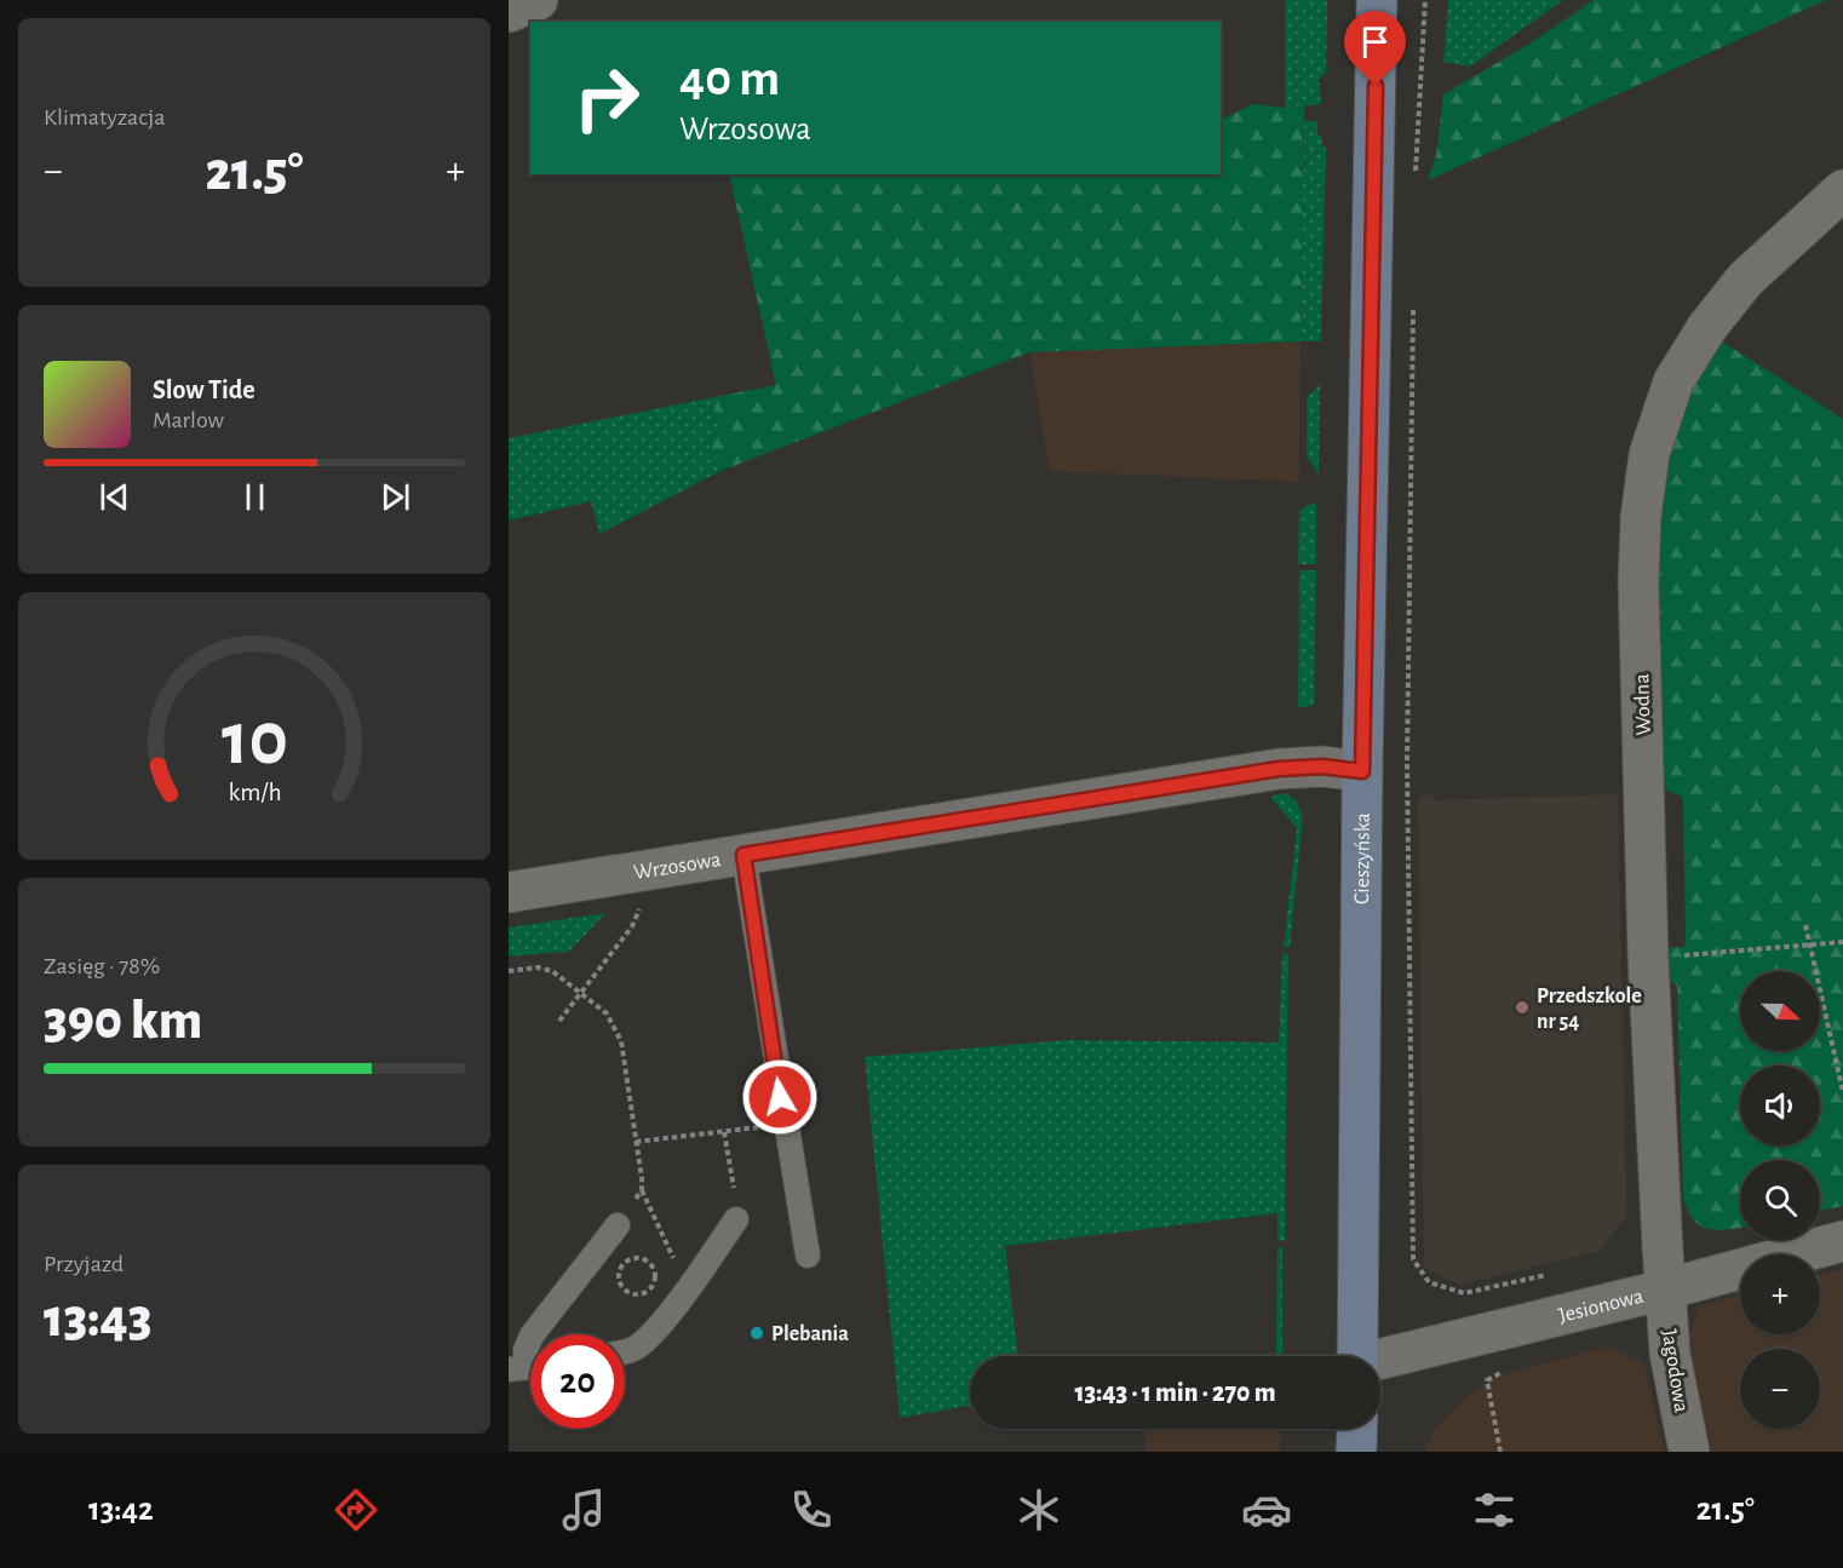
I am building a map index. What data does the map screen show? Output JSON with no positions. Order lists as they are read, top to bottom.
{
  "streets": {
    "main road": ["Cieszyńska"],
    "street": [
      "Wodna",
      "Wrzosowa",
      "Jesionowa",
      "Jagodowa"
    ]
  },
  "crossings": [
    ["Wodna", "Jesionowa"],
    ["Wodna", "Jagodowa"],
    ["Cieszyńska", "Wrzosowa"],
    ["Jesionowa", "Jagodowa"]
  ],
  "places": ["Przedszkole nr 54", "Plebania"],
  "north": "right",
  "page": {
    "tile": [
      "Klimatyzacja",
      ["Zasięg · 78%", "390 km"],
      ["Przyjazd", "13:43"]
    ],
    "turn": ["40 m", "Wrzosowa"],
    "heat": ["−", "21.5°", "+"],
    "song": ["Slow Tide", "Marlow"],
    "map_buttons": ["+", "−"],
    "limit": "20",
    "trip": "13:43 · 1 min · 270 m",
    "tabs": ["13:42", "21.5°"],
    "gauge": ["10", "km/h"]
  }
}
